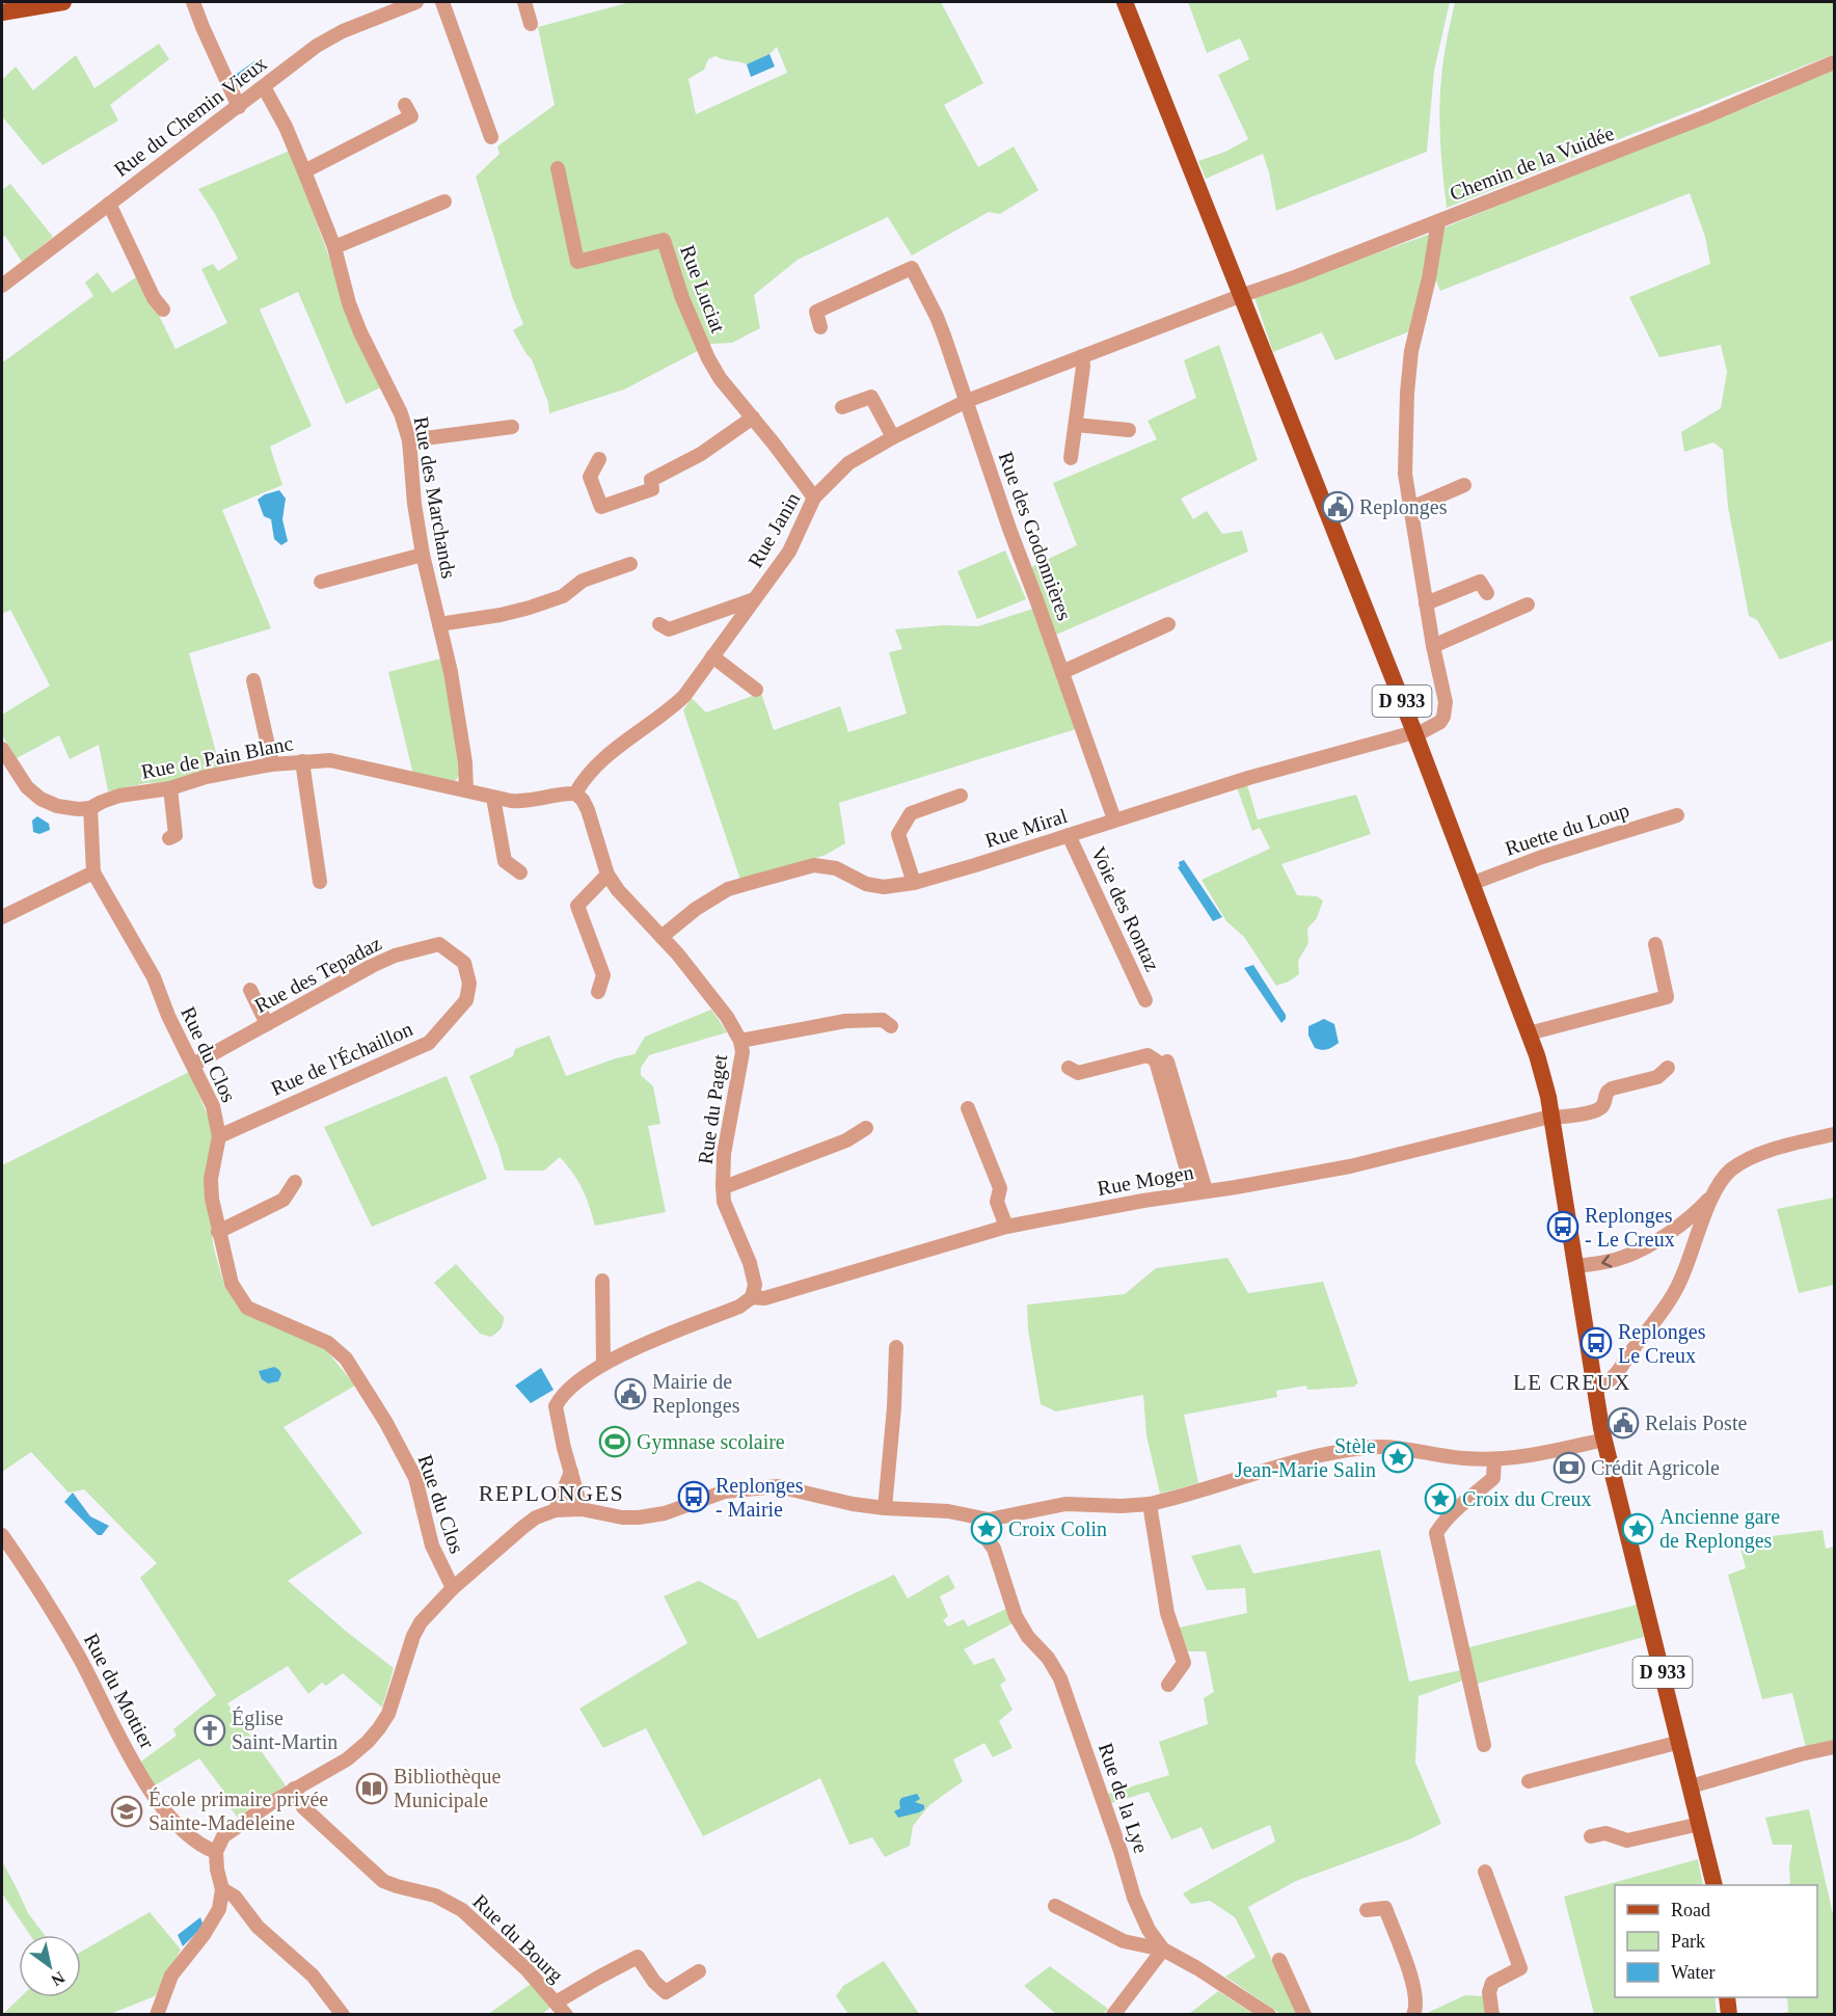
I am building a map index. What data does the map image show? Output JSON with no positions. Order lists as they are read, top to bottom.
{
  "streets": {
    "main road": ["D 933"],
    "street": [
      "Rue du Chemin Vieux",
      "Chemin de la Vuidée",
      "Rue Luciat",
      "Rue des Marchands",
      "Rue Janin",
      "Rue des Godonnières",
      "Rue de Pain Blanc",
      "Rue Miral",
      "Ruette du Loup",
      "Voie des Rontaz",
      "Rue des Tepadaz",
      "Rue du Clos",
      "Rue de l'Échaillon",
      "Rue du Paget",
      "Rue Mogen",
      "Rue du Mottier",
      "Rue de la Lye",
      "Rue du Bourg"
    ]
  },
  "crossings": [
    ["Rue du Chemin Vieux", "Rue des Marchands"],
    ["Chemin de la Vuidée", "Rue Janin"],
    ["Chemin de la Vuidée", "D 933"],
    ["Rue Luciat", "Rue Janin"],
    ["Rue des Marchands", "Rue de Pain Blanc"],
    ["Rue Janin", "Rue des Godonnières"],
    ["Rue Janin", "D 933"],
    ["Rue Janin", "Rue du Paget"],
    ["Rue des Godonnières", "Rue Miral"],
    ["D 933", "Rue Miral"],
    ["D 933", "Ruette du Loup"],
    ["D 933", "Rue Mogen"],
    ["Rue Miral", "Voie des Rontaz"],
    ["Rue Miral", "Rue du Paget"],
    ["Rue des Tepadaz", "Rue du Clos"],
    ["Rue des Tepadaz", "Rue de l'Échaillon"],
    ["Rue du Clos", "Rue de l'Échaillon"],
    ["Rue du Paget", "Rue Mogen"]
  ],
  "districts": ["LE CREUX", "REPLONGES"],
  "places": {
    "public building": ["Replonges", "Mairie de Replonges", "Relais Poste"],
    "bus stop": ["Replonges - Le Creux", "Replonges Le Creux", "Replonges - Mairie"],
    "sports": ["Gymnase scolaire"],
    "place": [
      "Stèle Jean-Marie Salin",
      "Croix du Creux",
      "Croix Colin",
      "Ancienne gare de Replonges"
    ],
    "bank": ["Crédit Agricole"],
    "church": ["Église Saint-Martin"],
    "library": ["Bibliothèque Municipale"],
    "school or university": ["École primaire privée Sainte-Madeleine"]
  },
  "legend": ["Road", "Park", "Water"],
  "north": "bottom right"
}
